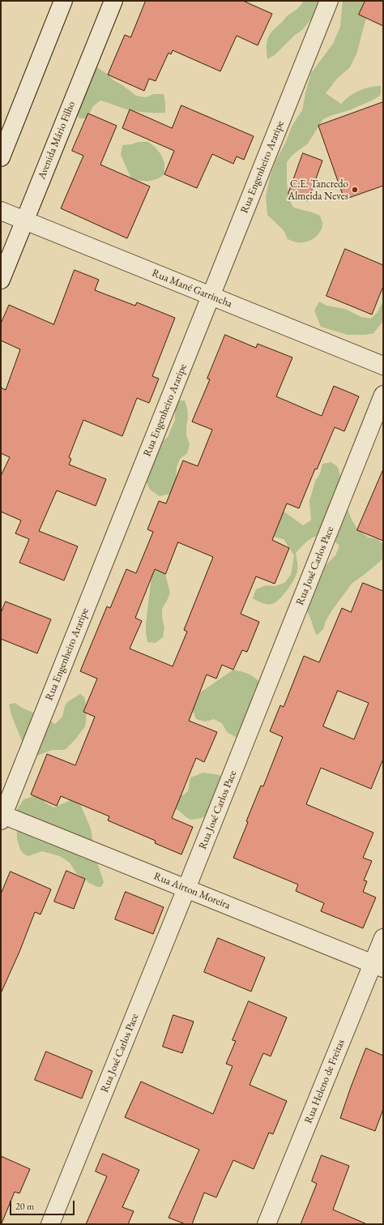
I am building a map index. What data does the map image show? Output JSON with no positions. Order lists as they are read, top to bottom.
{
  "streets": {
    "street": [
      "Avenida Mário Filho",
      "Rua Engenheiro Araripe",
      "Rua Mané Garrincha",
      "Rua José Carlos Pace",
      "Rua Airton Moreira",
      "Rua Heleno de Freitas"
    ]
  },
  "crossings": [
    ["Avenida Mário Filho", "Rua Mané Garrincha"],
    ["Rua Engenheiro Araripe", "Rua Mané Garrincha"],
    ["Rua Engenheiro Araripe", "Rua Airton Moreira"],
    ["Rua José Carlos Pace", "Rua Airton Moreira"],
    ["Rua Airton Moreira", "Rua Heleno de Freitas"]
  ],
  "places": ["C.E. Tancredo Almeida Neves"],
  "scale_bar": "20 m"
}
